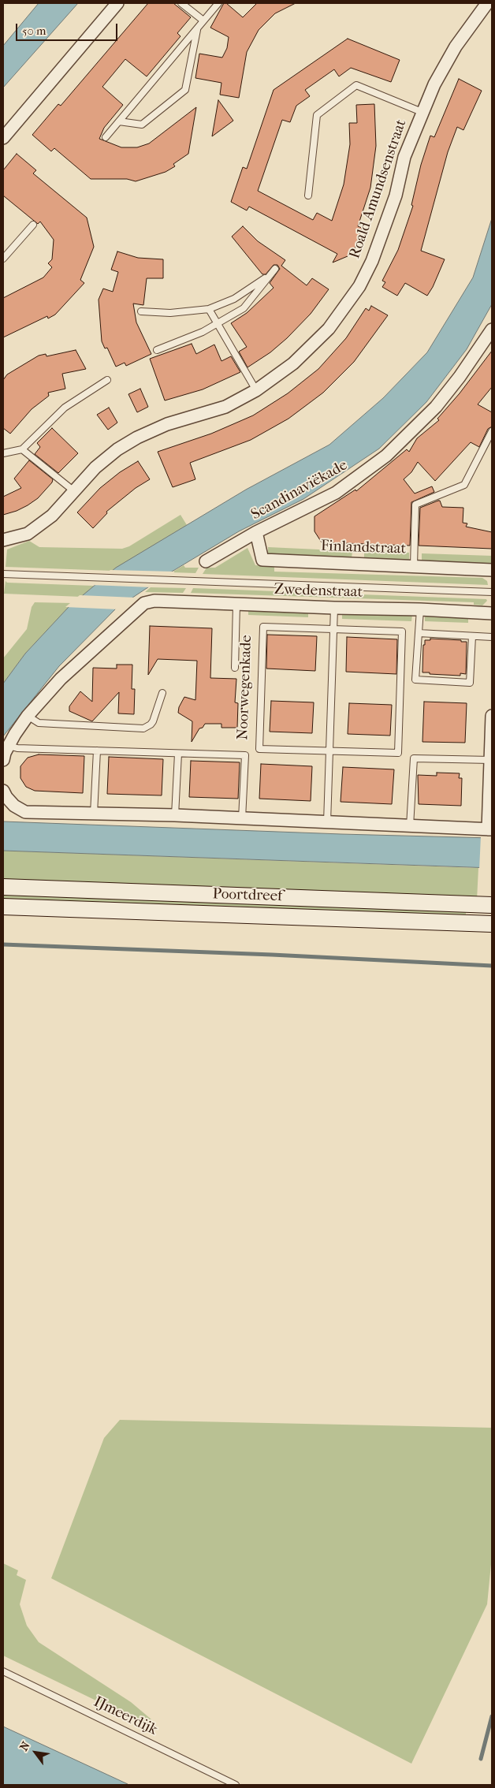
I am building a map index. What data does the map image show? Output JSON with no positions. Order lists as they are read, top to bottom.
{
  "streets": {
    "main road": ["Poortdreef"],
    "street": [
      "Roald Amundsenstraat",
      "Scandinaviëkade",
      "Finlandstraat",
      "Zwedenstraat"
    ],
    "lane": ["Noorwegenkade", "IJmeerdijk"]
  },
  "crossings": [
    ["Scandinaviëkade", "Finlandstraat"]
  ],
  "scale_bar": "50 m",
  "north": "top left"
}
